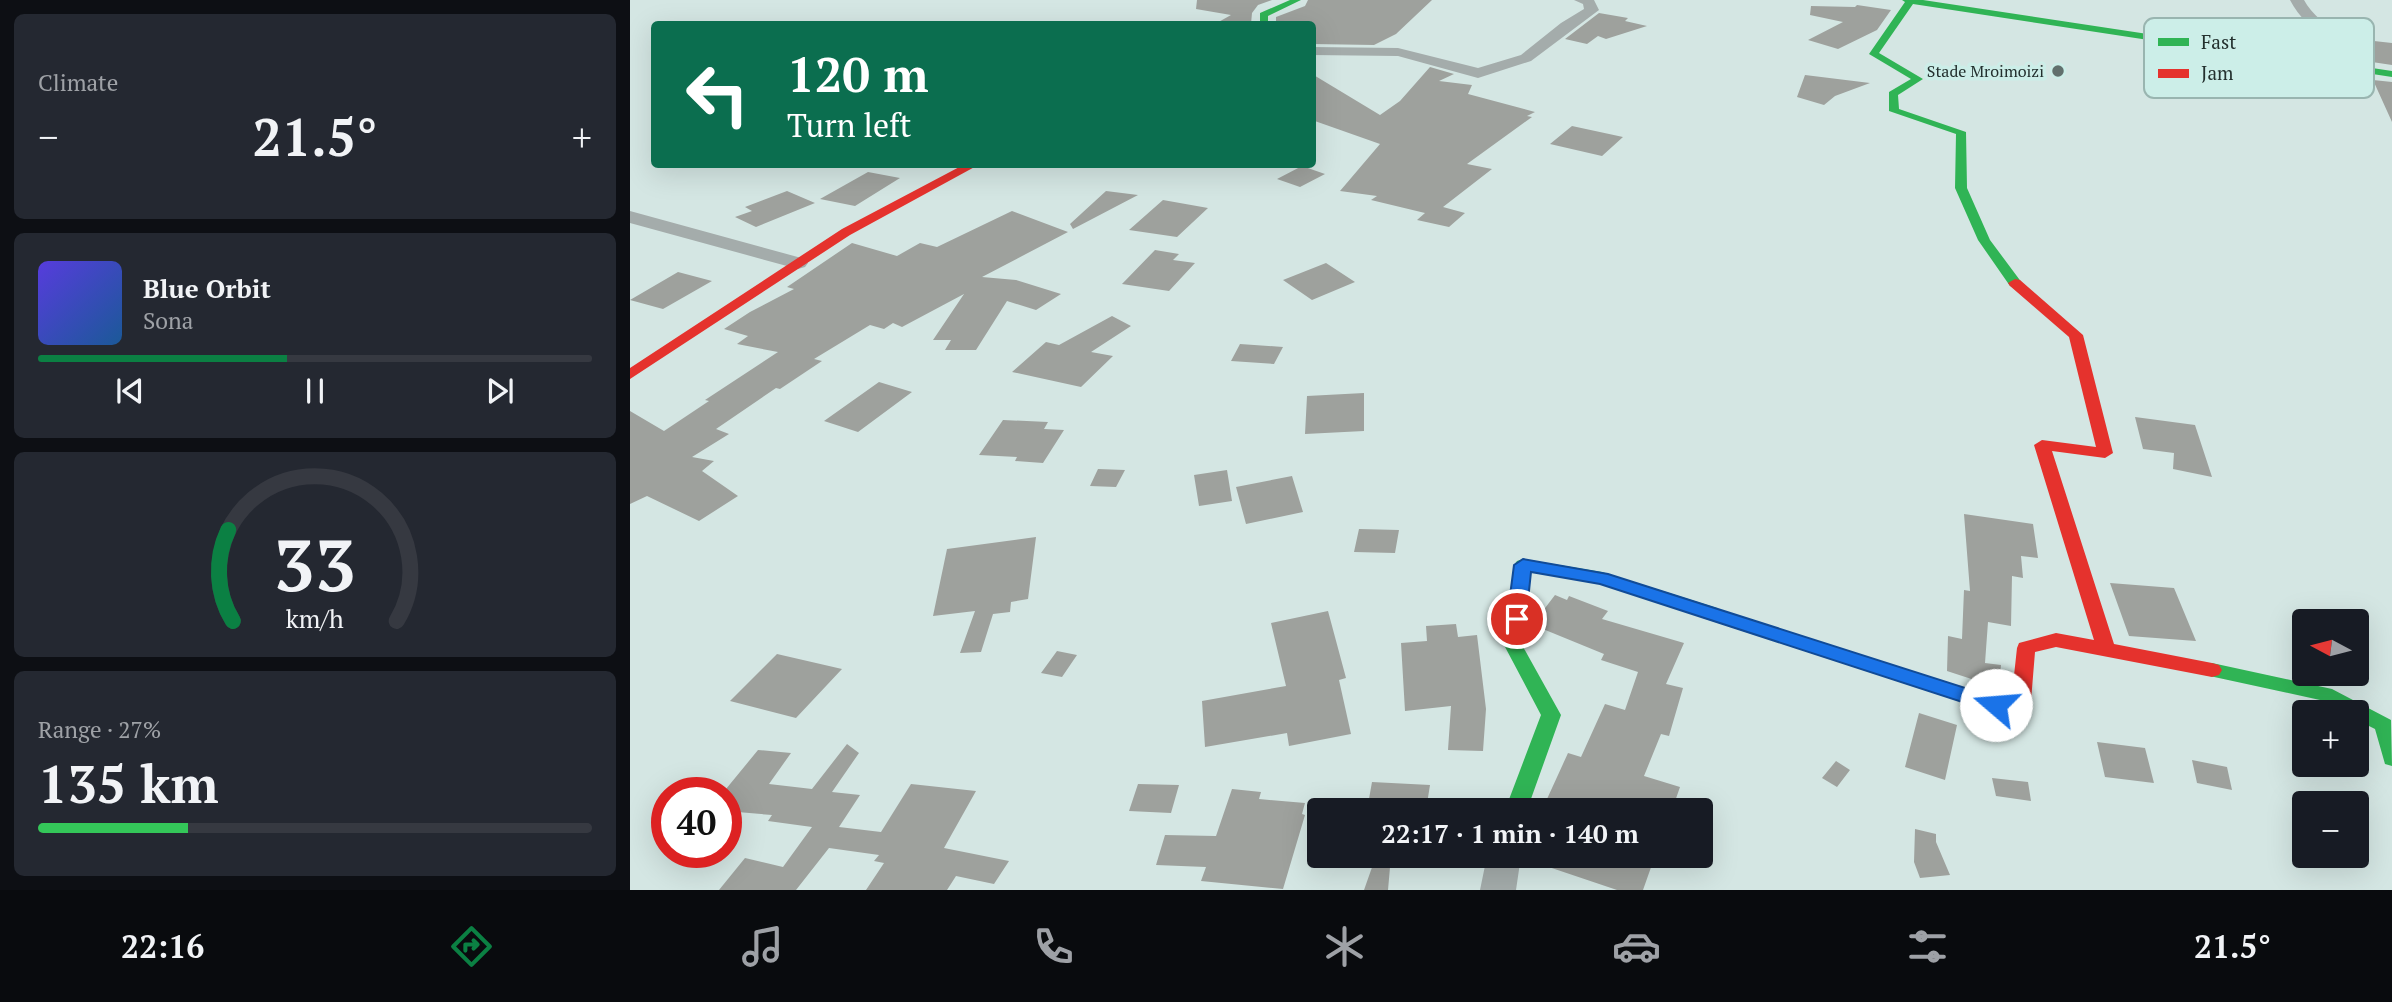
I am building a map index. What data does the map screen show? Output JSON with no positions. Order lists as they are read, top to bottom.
{
  "places": ["Stade Mroimoizi"],
  "legend": ["Fast", "Jam"],
  "north": "left",
  "page": {
    "tile": [
      "Climate",
      ["Range · 27%", "135 km"]
    ],
    "turn": ["120 m", "Turn left"],
    "heat": ["−", "21.5°", "+"],
    "song": ["Blue Orbit", "Sona"],
    "map_buttons": ["+", "−"],
    "limit": "40",
    "trip": "22:17 · 1 min · 140 m",
    "tabs": ["22:16", "21.5°"],
    "gauge": ["33", "km/h"]
  }
}
